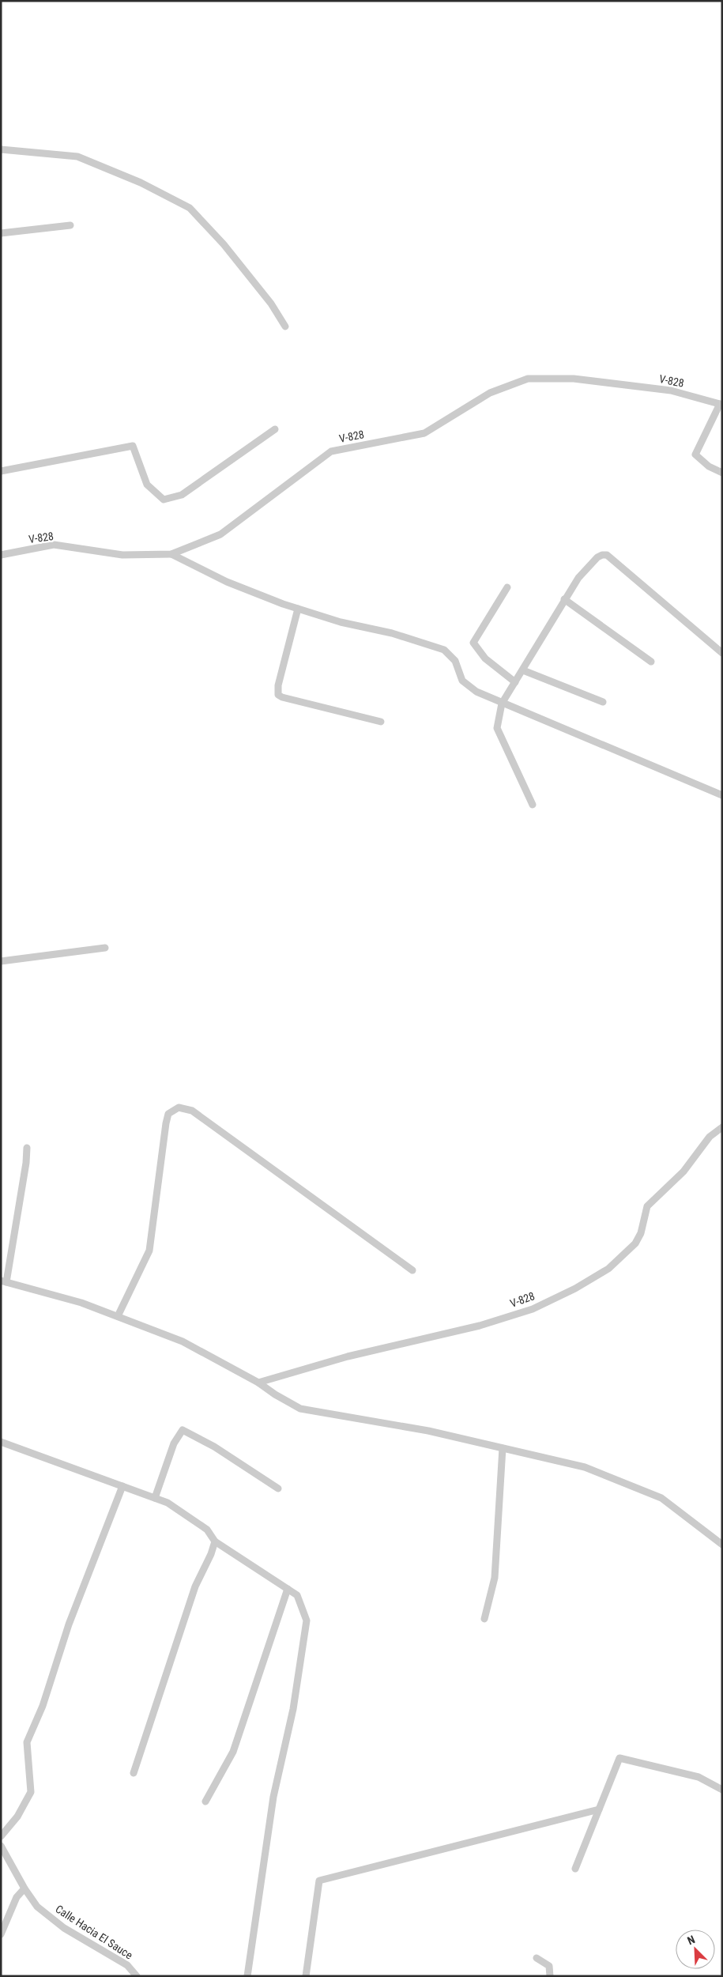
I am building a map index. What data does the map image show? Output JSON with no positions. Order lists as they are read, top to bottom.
{
  "streets": {
    "street": ["V-828", "Calle Hacia El Sauce"]
  },
  "north": "top left"
}
